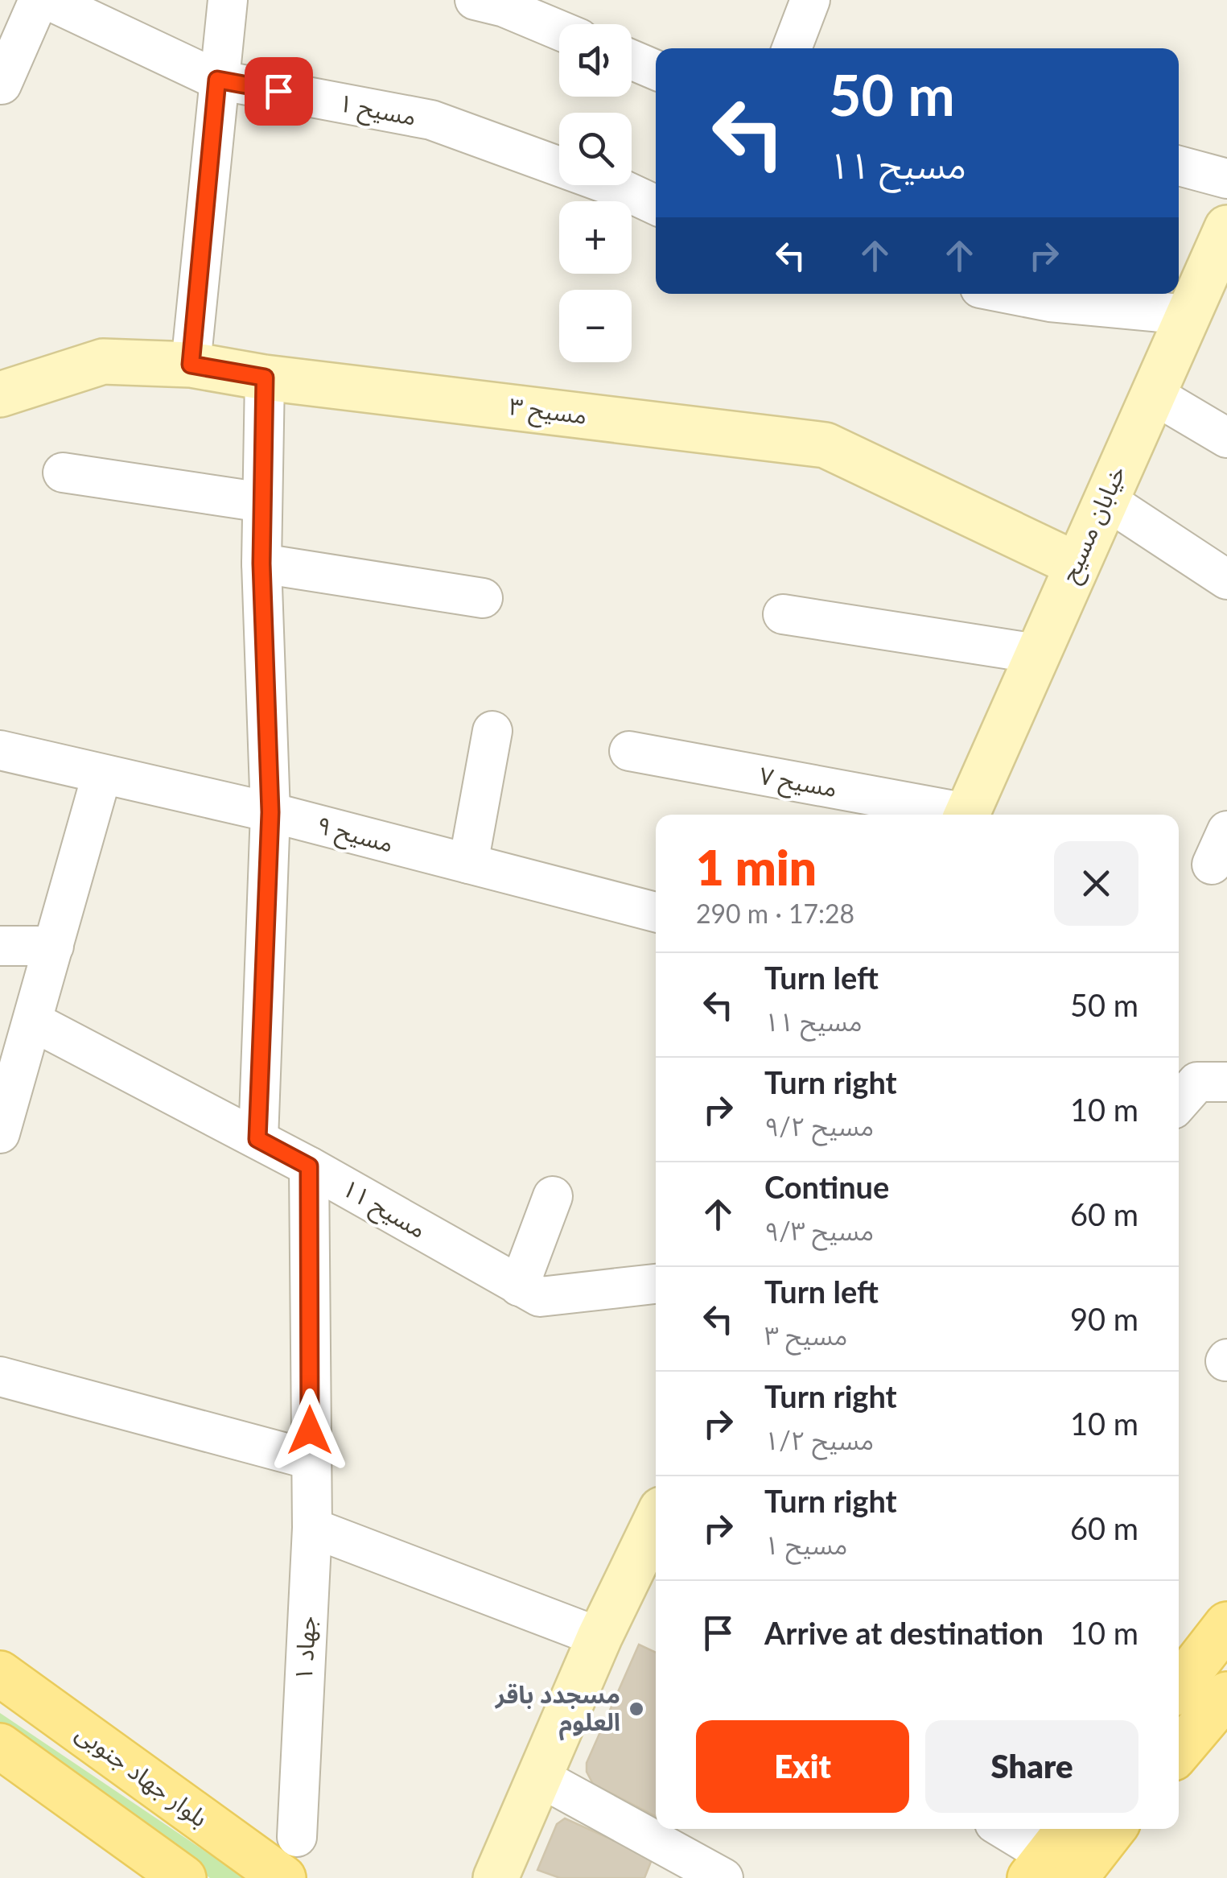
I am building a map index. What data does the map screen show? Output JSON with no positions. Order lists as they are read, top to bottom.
{
  "streets": {
    "main road": ["بلوار جهاد جنوبی"],
    "street": [
      "مسیح ۱",
      "مسیح ۳",
      "خیابان مسیح",
      "مسیح ۷",
      "مسیح ۹",
      "مسیح ۱۱",
      "جهاد ۱"
    ]
  },
  "crossings": [
    ["مسیح ۳", "خیابان مسیح"],
    ["مسیح ۱۱", "جهاد ۱"],
    ["جهاد ۱", "بلوار جهاد جنوبی"]
  ],
  "places": ["مسجدد باقر العلوم"],
  "page": {
    "map_buttons": ["+", "−"],
    "turn": ["50 m", "مسیح ۱۱"],
    "heading": ["1 min", "290 m · 17:28"],
    "list": [
      {
        "name": "Turn left",
        "note": "مسیح ۱۱",
        "value": "50 m"
      },
      {
        "name": "Turn right",
        "note": "مسیح ۹/۲",
        "value": "10 m"
      },
      {
        "name": "Continue",
        "note": "مسیح ۹/۳",
        "value": "60 m"
      },
      {
        "name": "Turn left",
        "note": "مسیح ۳",
        "value": "90 m"
      },
      {
        "name": "Turn right",
        "note": "مسیح ۱/۲",
        "value": "10 m"
      },
      {
        "name": "Turn right",
        "note": "مسیح ۱",
        "value": "60 m"
      },
      {
        "name": "Arrive at destination",
        "value": "10 m"
      }
    ],
    "buttons": ["Exit", "Share"]
  }
}
